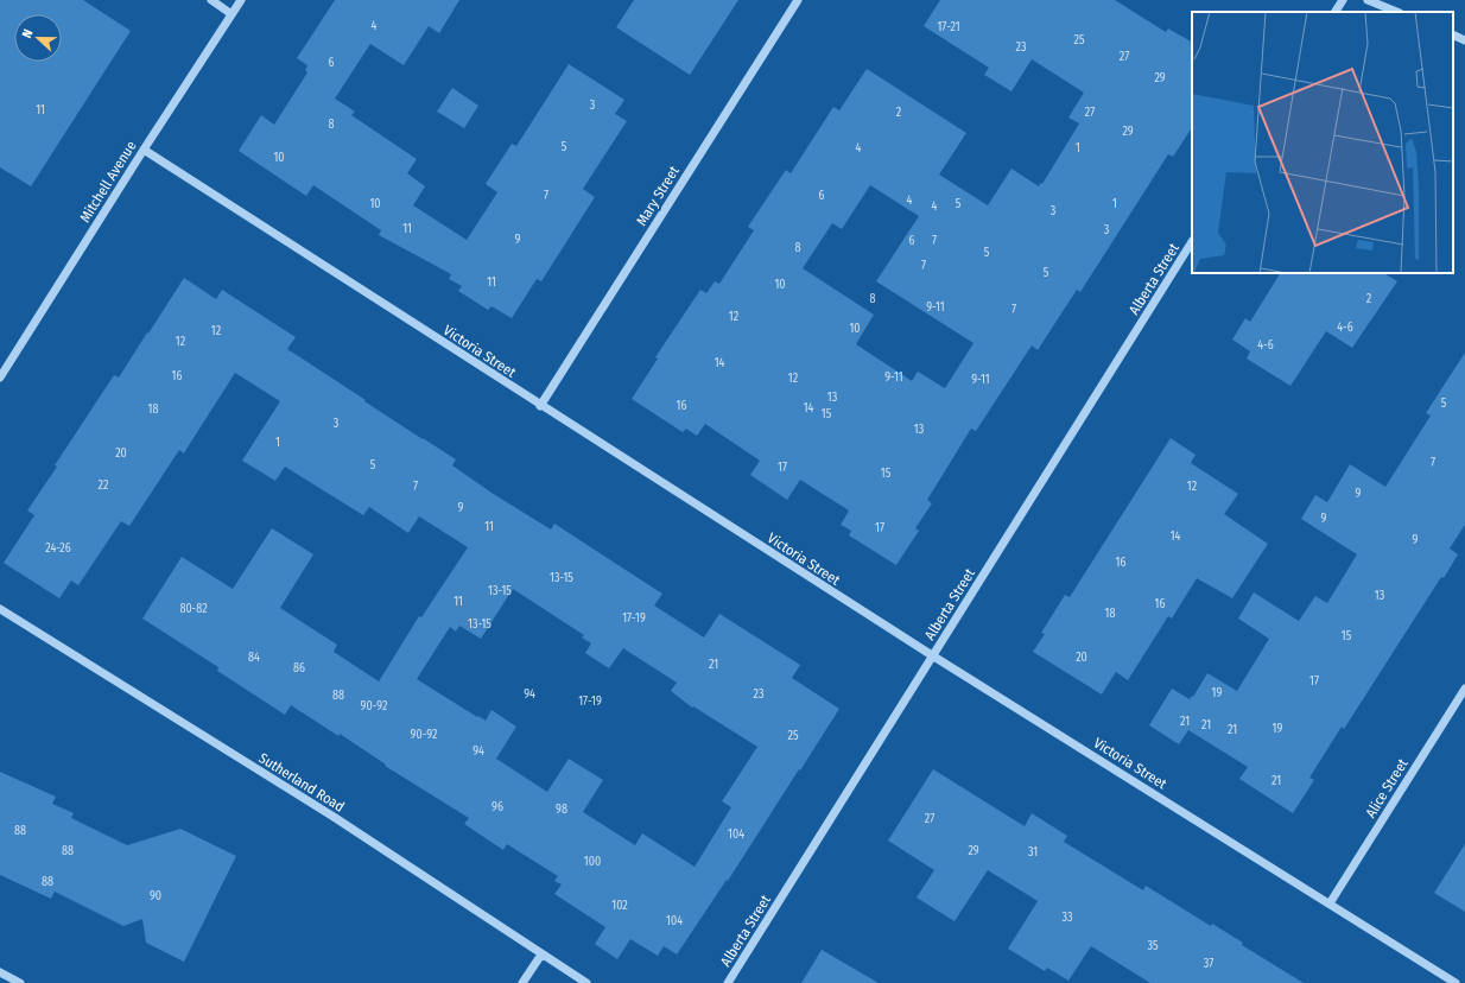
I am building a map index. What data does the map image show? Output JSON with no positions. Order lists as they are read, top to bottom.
{
  "streets": {
    "street": [
      "Mitchell Avenue",
      "Mary Street",
      "Alberta Street",
      "Victoria Street",
      "Sutherland Road",
      "Alice Street"
    ]
  },
  "crossings": [
    ["Mitchell Avenue", "Victoria Street"],
    ["Mary Street", "Victoria Street"],
    ["Alberta Street", "Victoria Street"],
    ["Victoria Street", "Alice Street"]
  ],
  "house_numbers": [
    "4",
    "17-21",
    "25",
    "23",
    "27",
    "6",
    "29",
    "3",
    "11",
    "2",
    "27",
    "8",
    "29",
    "5",
    "4",
    "1",
    "10",
    "7",
    "6",
    "4",
    "10",
    "5",
    "1",
    "4",
    "3",
    "11",
    "3",
    "9",
    "6",
    "7",
    "8",
    "5",
    "7",
    "5",
    "11",
    "10",
    "8",
    "2",
    "9-11",
    "7",
    "12",
    "4-6",
    "10",
    "12",
    "12",
    "4-6",
    "14",
    "16",
    "9-11",
    "12",
    "9-11",
    "13",
    "5",
    "16",
    "14",
    "18",
    "15",
    "3",
    "13",
    "1",
    "20",
    "7",
    "5",
    "17",
    "15",
    "22",
    "7",
    "12",
    "9",
    "9",
    "9",
    "11",
    "17",
    "14",
    "9",
    "24-26",
    "16",
    "13-15",
    "13-15",
    "13",
    "11",
    "16",
    "80-82",
    "18",
    "17-19",
    "13-15",
    "15",
    "84",
    "20",
    "21",
    "86",
    "17",
    "19",
    "94",
    "23",
    "88",
    "17-19",
    "90-92",
    "21",
    "21",
    "19",
    "21",
    "90-92",
    "25",
    "94",
    "21",
    "96",
    "98",
    "27",
    "88",
    "104",
    "88",
    "29",
    "31",
    "100",
    "88",
    "90",
    "102",
    "33",
    "104",
    "35",
    "37"
  ],
  "north": "left"
}
